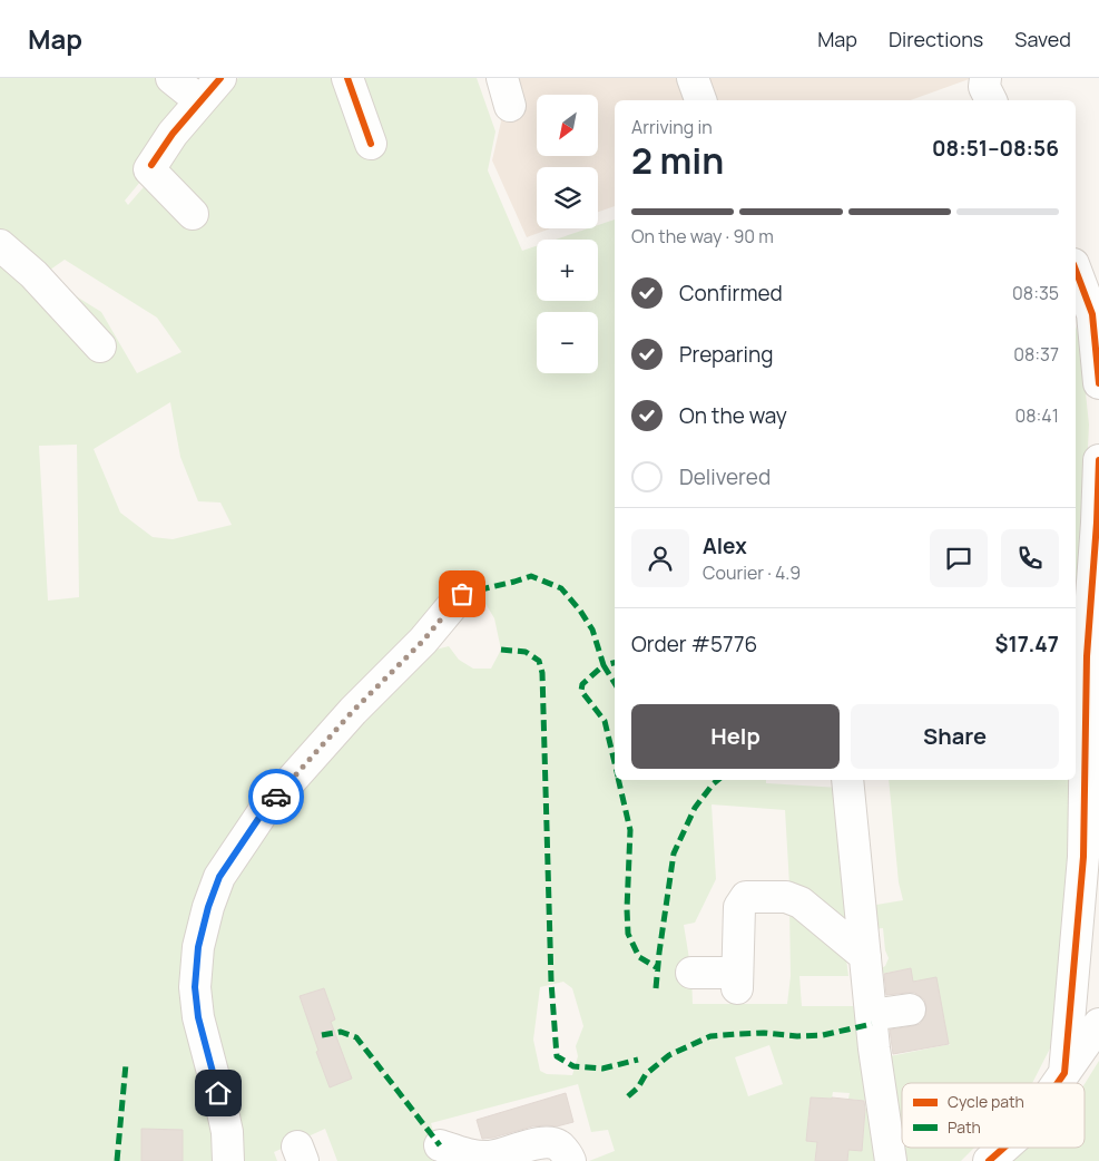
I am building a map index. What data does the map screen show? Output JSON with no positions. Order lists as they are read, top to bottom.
{
  "legend": ["Cycle path", "Path"],
  "north": "bottom left",
  "page": {
    "header": "Map",
    "nav": ["Map", "Directions", "Saved"],
    "map_buttons": ["+", "−"],
    "heading": ["2 min", "Arriving in", "08:51–08:56"],
    "panel": [
      "Alex",
      "Courier · 4.9",
      "Order #5776",
      "$17.47"
    ],
    "bar": "On the way · 90 m",
    "list": [
      ["Confirmed", "08:35"],
      ["Preparing", "08:37"],
      ["On the way", "08:41"],
      "Delivered"
    ],
    "buttons": ["Help", "Share"]
  }
}
